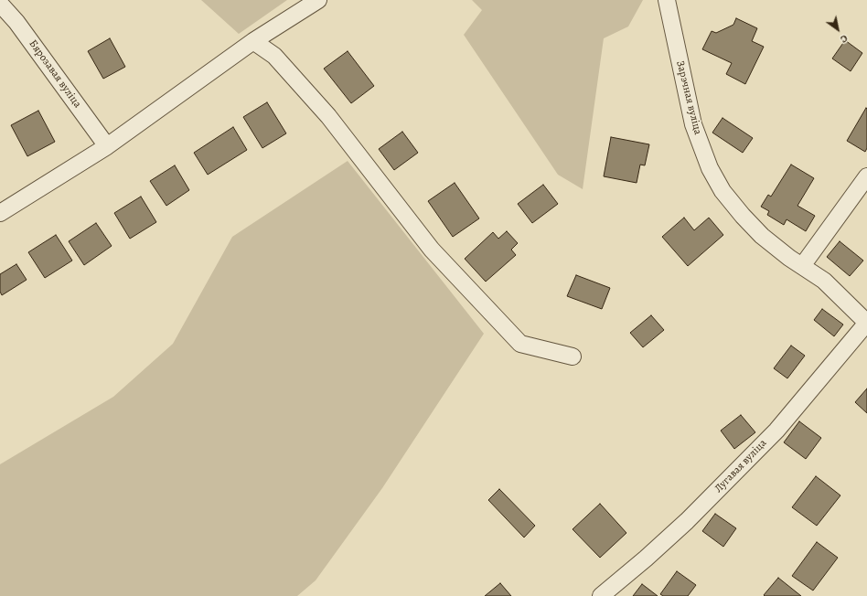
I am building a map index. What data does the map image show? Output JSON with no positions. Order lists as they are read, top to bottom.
{
  "streets": {
    "street": ["Бярозавая вуліца", "Зарэчная вуліца", "Лугавая вуліца"]
  },
  "crossings": [
    ["Зарэчная вуліца", "Лугавая вуліца"]
  ],
  "north": "bottom right"
}
